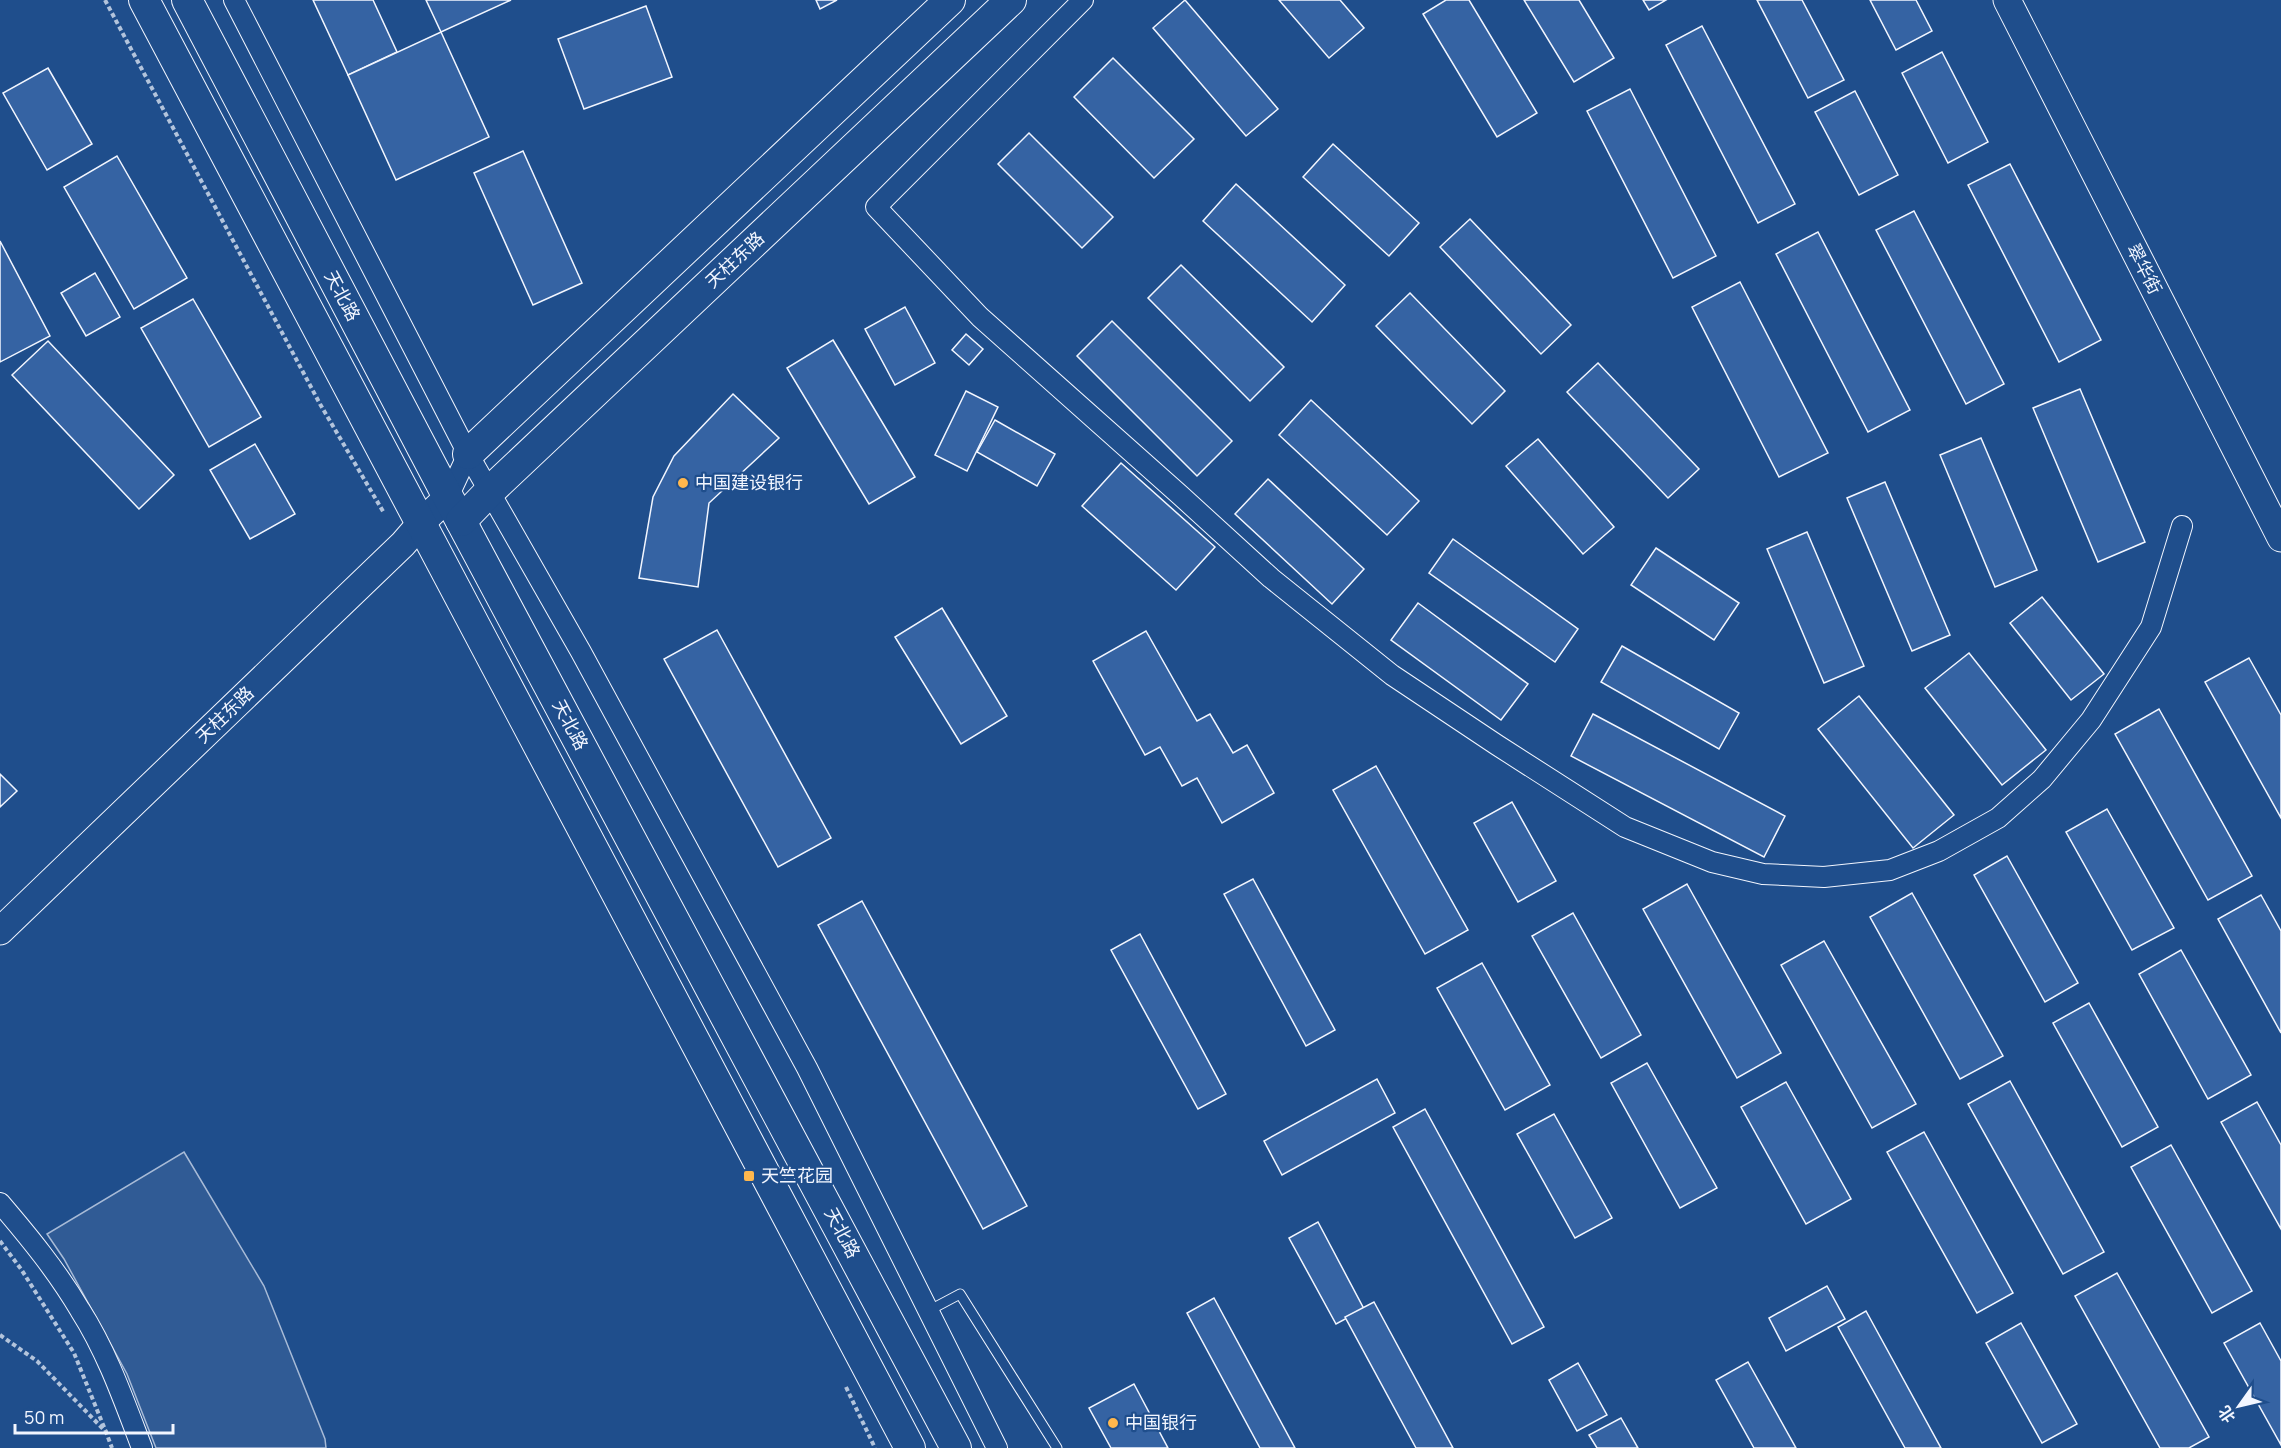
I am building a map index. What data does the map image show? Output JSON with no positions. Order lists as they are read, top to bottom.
{
  "streets": {
    "main road": ["天柱东路", "天北路"],
    "street": ["翠华街"]
  },
  "crossings": [
    ["天柱东路", "天北路"]
  ],
  "places": {
    "other": ["中国建设银行", "中国银行"],
    "transit": ["天竺花园"]
  },
  "scale_bar": "50 m",
  "north": "bottom left"
}
